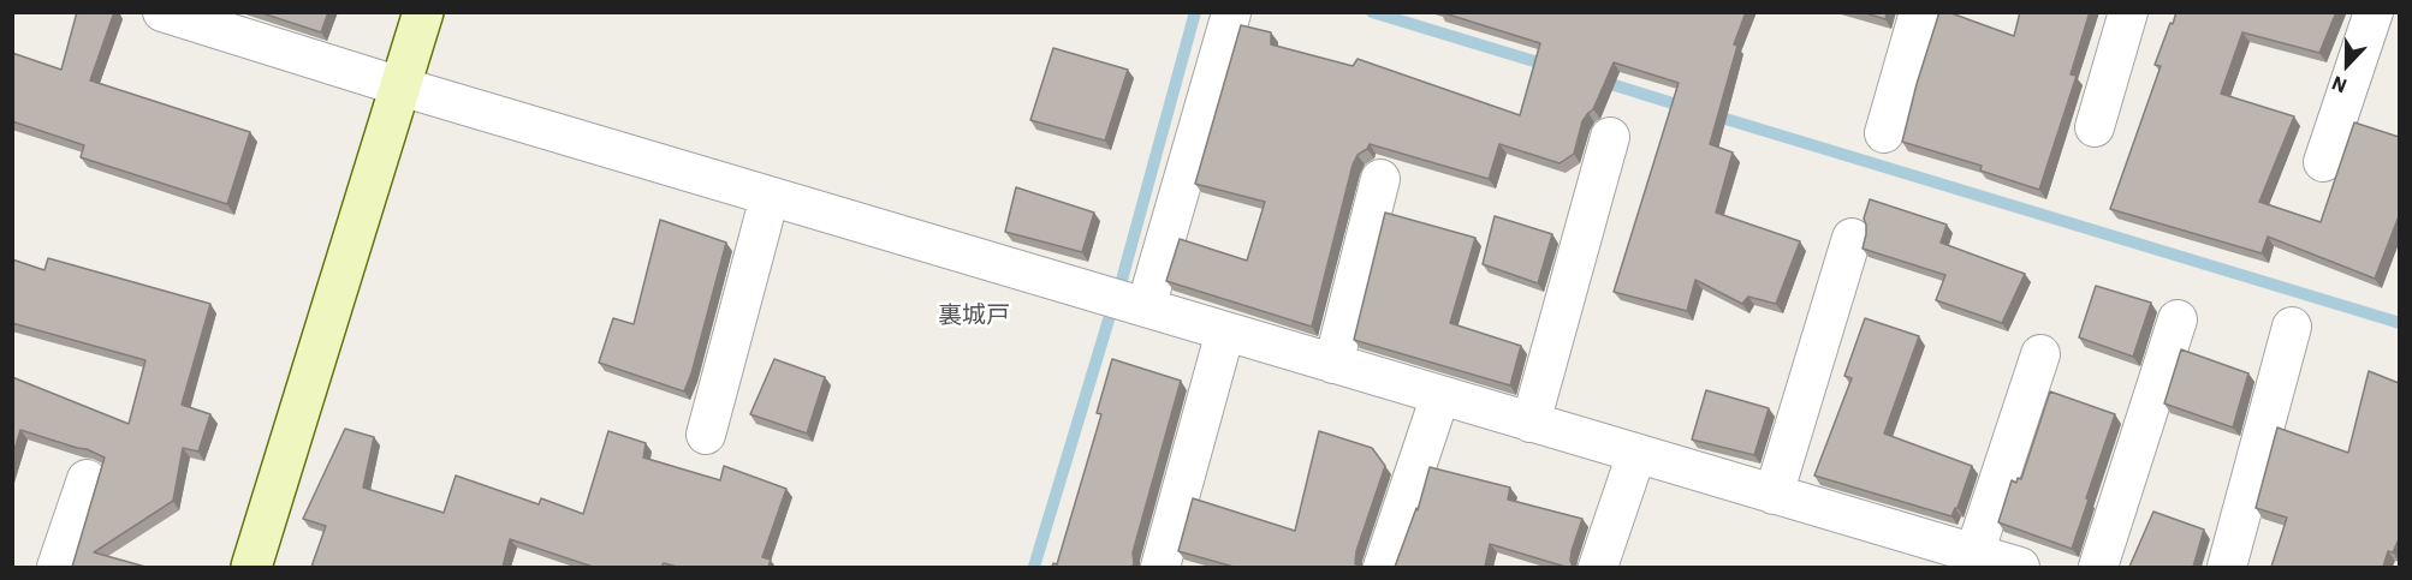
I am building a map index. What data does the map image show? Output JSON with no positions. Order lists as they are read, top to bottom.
{
  "districts": ["裏城戸"],
  "north": "bottom"
}
